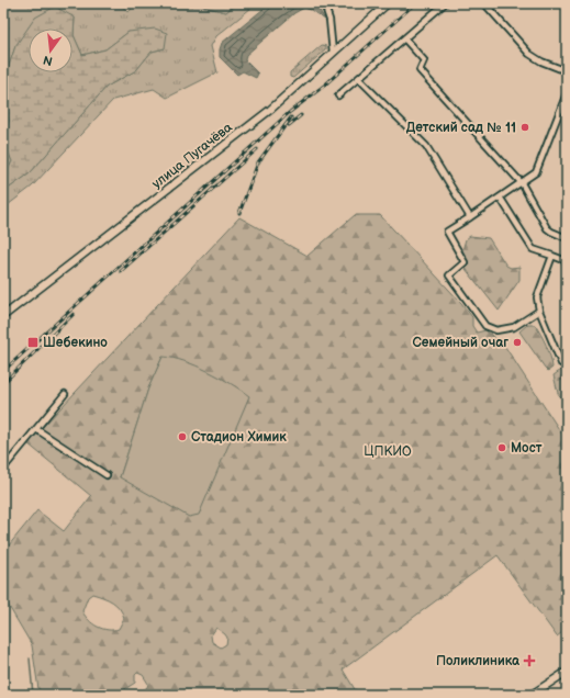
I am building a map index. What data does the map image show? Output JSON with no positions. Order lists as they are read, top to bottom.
{
  "streets": {
    "street": ["улица Пугачёва"]
  },
  "parks": ["ЦПКИО"],
  "places": {
    "other": [
      "Детский сад № 11",
      "Семейный очаг",
      "Стадион Химик",
      "Мост"
    ],
    "transit": ["Шебекино"],
    "health": ["Поликлиника"]
  },
  "north": "bottom"
}
